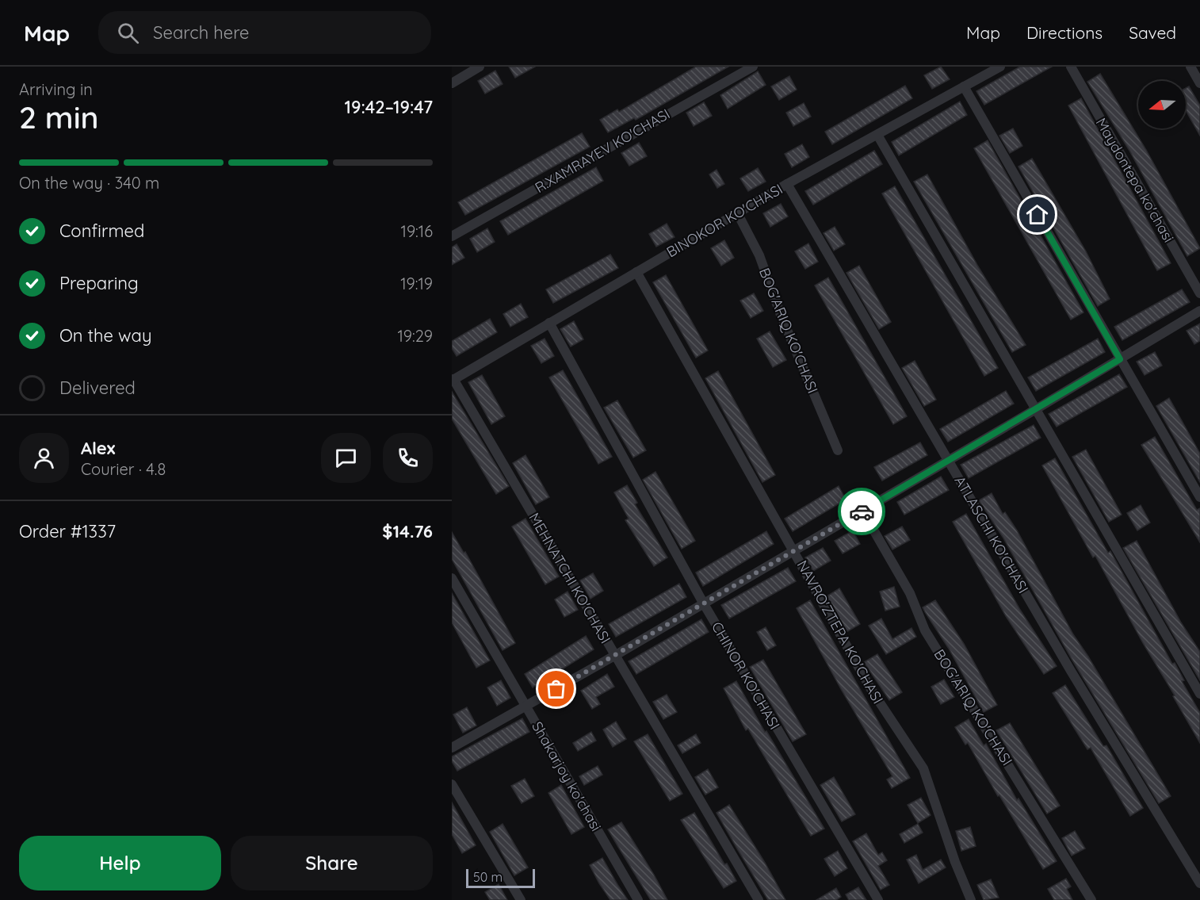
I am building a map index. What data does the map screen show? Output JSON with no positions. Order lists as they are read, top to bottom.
{
  "streets": {
    "street": [
      "R.XAMRAYEV KO'CHASI",
      "Maydontepa ko'chasi",
      "BINOKOR KO'CHASI",
      "BOG'ARIQ KO'CHASI",
      "ATLASCHI KO'CHASI",
      "MEHNATCHI KO'CHASI",
      "NAVRO'ZTEPA KO'CHASI",
      "CHINOR KO'CHASI",
      "Shakarjoy ko'chasi"
    ]
  },
  "crossings": [
    ["BINOKOR KO'CHASI", "BOG'ARIQ KO'CHASI"],
    ["BINOKOR KO'CHASI", "ATLASCHI KO'CHASI"],
    ["BINOKOR KO'CHASI", "MEHNATCHI KO'CHASI"],
    ["BINOKOR KO'CHASI", "NAVRO'ZTEPA KO'CHASI"],
    ["BINOKOR KO'CHASI", "CHINOR KO'CHASI"]
  ],
  "scale_bar": "50 m",
  "north": "left",
  "page": {
    "header": "Map",
    "search": "Search here",
    "nav": ["Map", "Directions", "Saved"],
    "heading": ["2 min", "Arriving in", "19:42–19:47"],
    "panel": [
      "Alex",
      "Courier · 4.8",
      "Order #1337",
      "$14.76"
    ],
    "bar": "On the way · 340 m",
    "list": [
      ["Confirmed", "19:16"],
      ["Preparing", "19:19"],
      ["On the way", "19:29"],
      "Delivered"
    ],
    "buttons": ["Help", "Share"],
    "scale": "50 m"
  }
}
